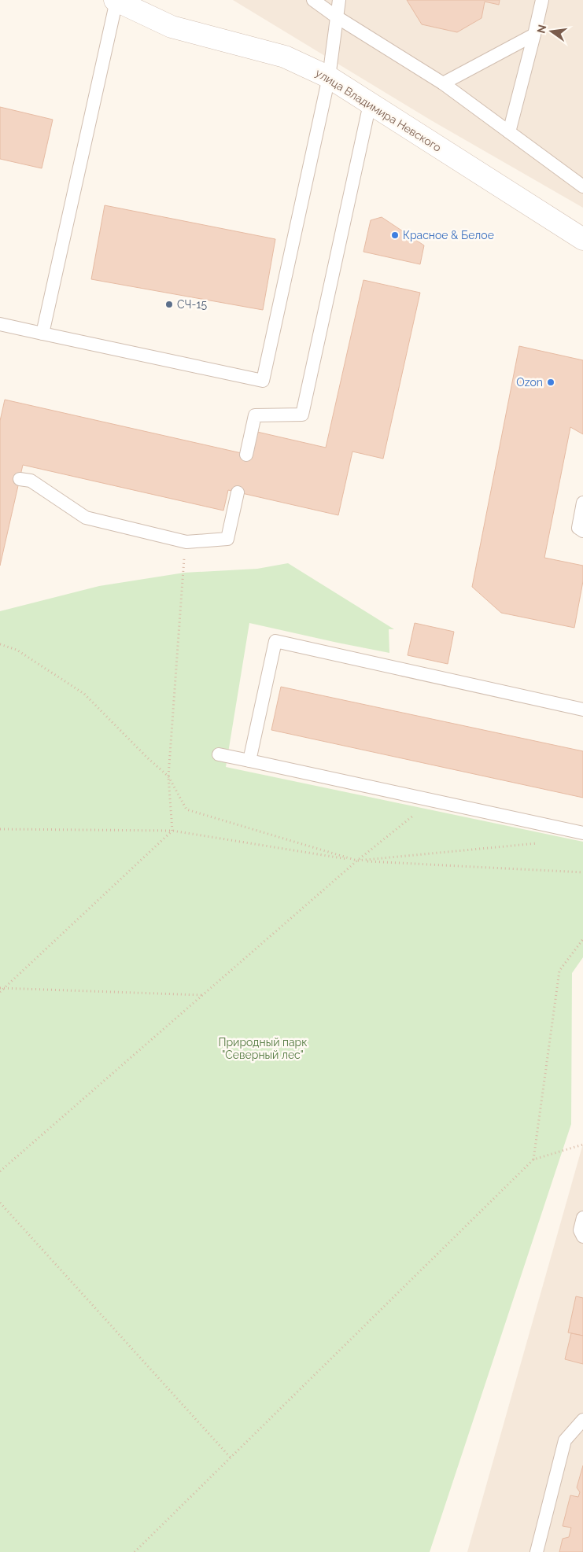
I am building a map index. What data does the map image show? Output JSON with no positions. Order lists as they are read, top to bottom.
{
  "streets": {
    "street": ["улица Владимира Невского"]
  },
  "parks": ["Природный парк \"Северный лес\""],
  "places": ["Красное & Белое", "СЧ-15", "Ozon"],
  "north": "left"
}
